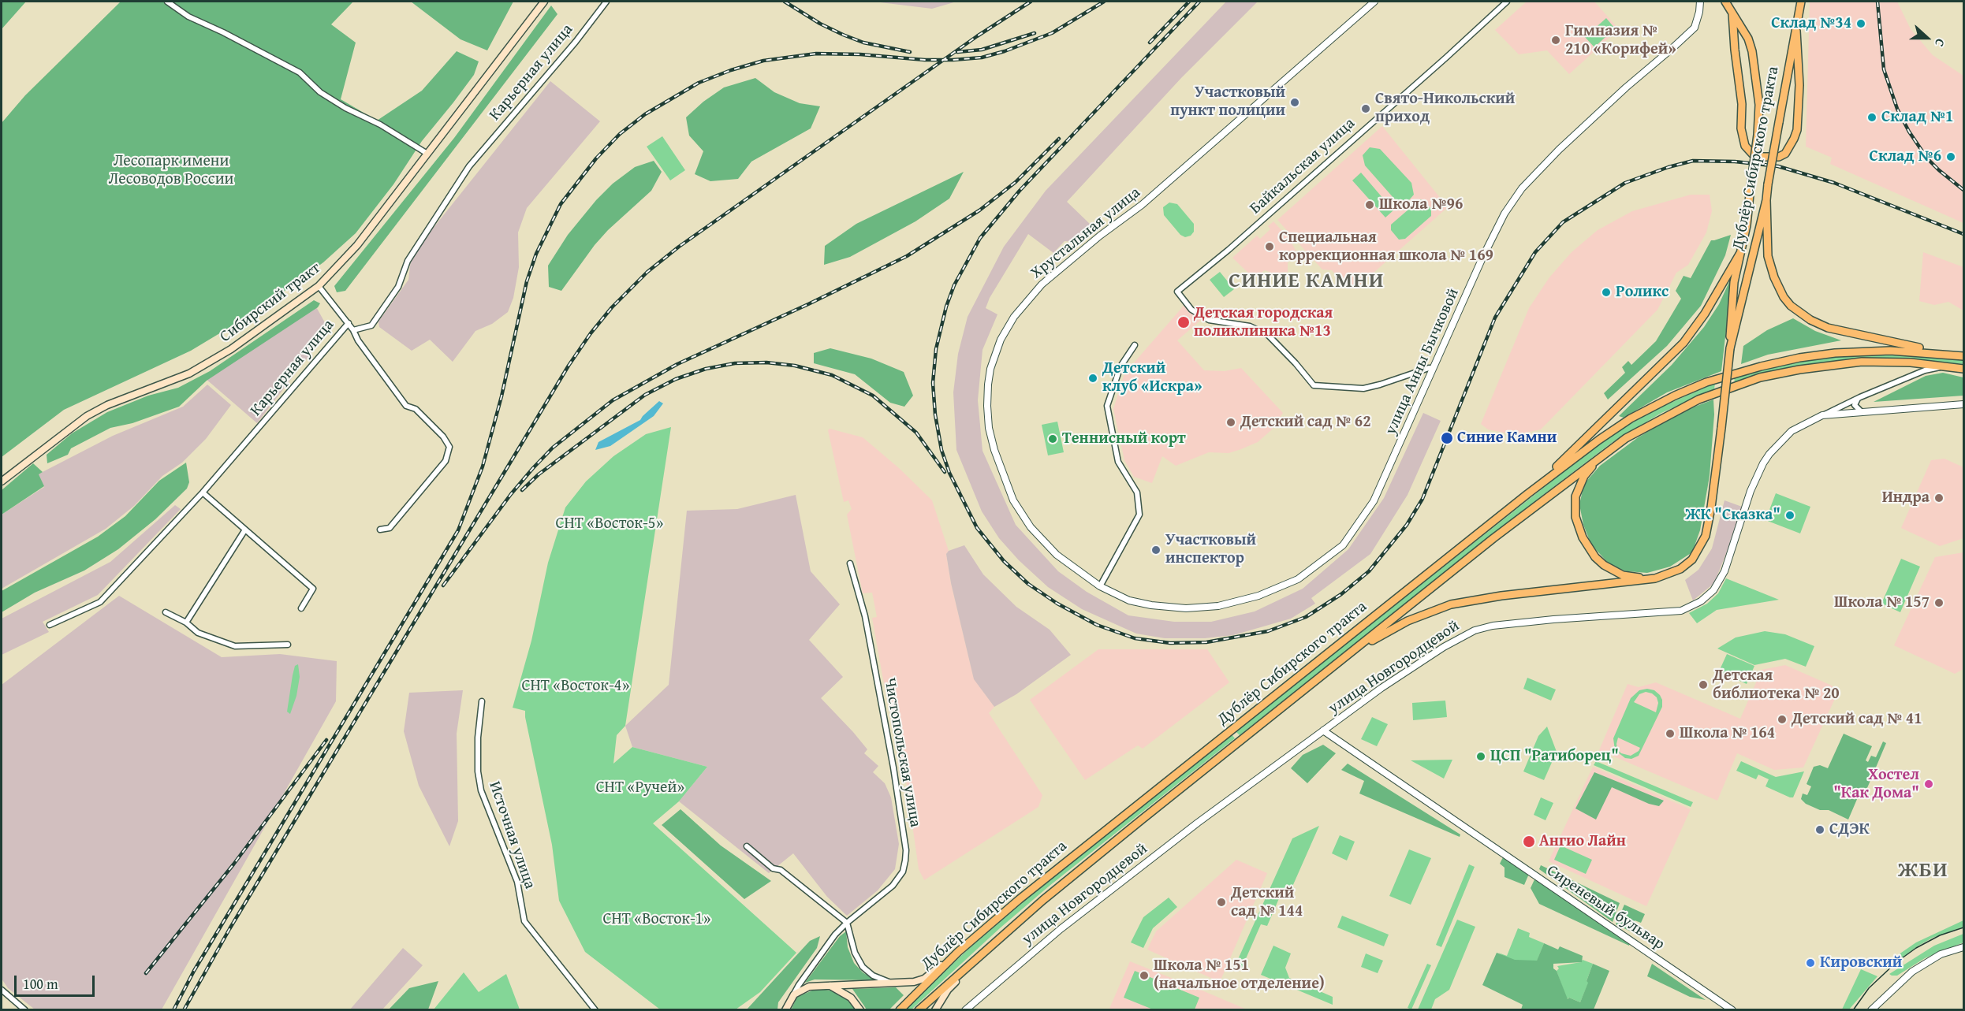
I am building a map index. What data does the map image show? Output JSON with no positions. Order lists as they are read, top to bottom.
{
  "streets": {
    "main road": ["Дублёр Сибирского тракта", "Сибирский тракт"],
    "street": [
      "Карьерная улица",
      "Байкальская улица",
      "Хрустальная улица",
      "улица Анны Бычковой",
      "улица Новгородцевой",
      "Чистопольская улица",
      "Источная улица",
      "Сиреневый бульвар"
    ]
  },
  "crossings": [
    ["Байкальская улица", "улица Анны Бычковой"],
    ["Хрустальная улица", "улица Анны Бычковой"],
    ["улица Новгородцевой", "Сиреневый бульвар"]
  ],
  "districts": ["СИНИЕ КАМНИ", "ЖБИ"],
  "parks": [
    "Лесопарк имени Лесоводов России",
    "СНТ «Восток-5»",
    "СНТ «Восток-4»",
    "СНТ «Ручей»",
    "СНТ «Восток-1»"
  ],
  "places": [
    "Склад №34",
    "Гимназия № 210 «Корифей»",
    "Участковый пункт полиции",
    "Свято-Никольский приход",
    "Склад №1",
    "Склад №6",
    "Школа №96",
    "Специальная коррекционная школа № 169",
    "Роликс",
    "Детская городская поликлиника №13",
    "Детский клуб «Искра»",
    "Детский сад № 62",
    "Синие Камни",
    "Теннисный корт",
    "Индра",
    "ЖК \"Сказка\"",
    "Участковый инспектор",
    "Школа № 157",
    "Детская библиотека № 20",
    "Детский сад № 41",
    "Школа № 164",
    "ЦСП \"Ратиборец\"",
    "Хостел \"Как Дома\"",
    "СДЭК",
    "Ангио Лайн",
    "Детский сад № 144",
    "Кировский",
    "Школа № 151 (начальное отделение)"
  ],
  "scale_bar": "100 m",
  "north": "right"
}
